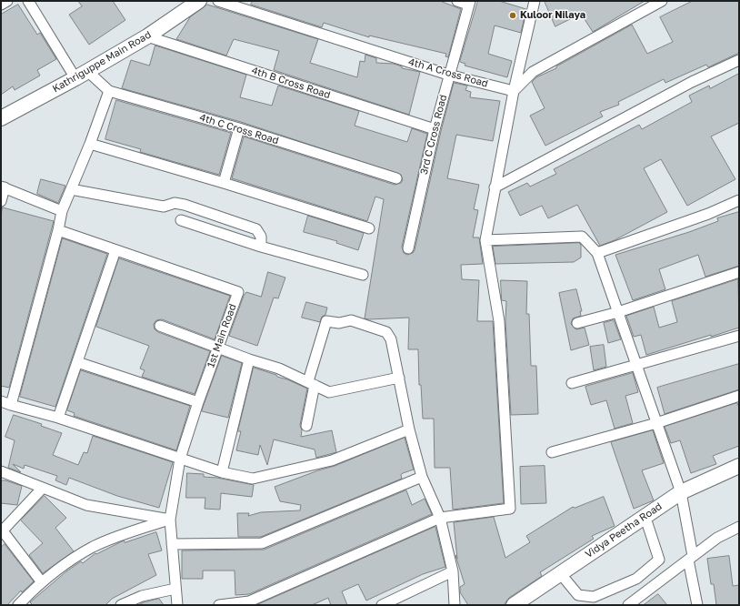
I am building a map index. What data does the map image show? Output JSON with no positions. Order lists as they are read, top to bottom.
{
  "streets": {
    "street": [
      "Kathriguppe Main Road",
      "4th A Cross Road",
      "4th B Cross Road",
      "4th C Cross Road",
      "3rd C Cross Road",
      "1st Main Road",
      "Vidya Peetha Road"
    ]
  },
  "crossings": [
    ["Kathriguppe Main Road", "4th B Cross Road"],
    ["Kathriguppe Main Road", "4th C Cross Road"],
    ["4th A Cross Road", "3rd C Cross Road"],
    ["4th B Cross Road", "3rd C Cross Road"]
  ],
  "places": ["Kuloor Nilaya"]
}
